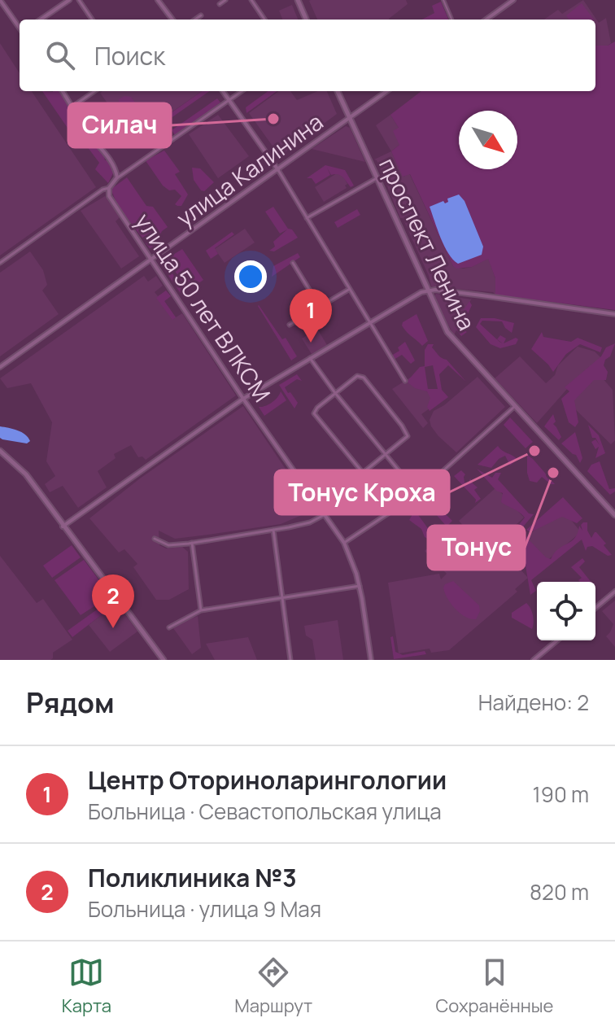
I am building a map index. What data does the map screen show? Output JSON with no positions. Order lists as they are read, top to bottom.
{
  "streets": {
    "main road": ["проспект Ленина"],
    "street": ["улица Калинина", "улица 50 лет ВЛКСМ"]
  },
  "crossings": [
    ["улица Калинина", "проспект Ленина"],
    ["улица Калинина", "улица 50 лет ВЛКСМ"]
  ],
  "places": ["Силач", "Тонус Кроха", "Тонус"],
  "north": "bottom right",
  "page": {
    "search": "Поиск",
    "pins": ["1", "2"],
    "heading": ["Рядом", "Найдено: 2"],
    "list": [
      {
        "mark": "1",
        "name": "Центр Оториноларингологии",
        "note": "Больница · Севастопольская улица",
        "value": "190 m"
      },
      {
        "mark": "2",
        "name": "Поликлиника №3",
        "note": "Больница · улица 9 Мая",
        "value": "820 m"
      }
    ],
    "nav": ["Карта", "Маршрут", "Сохранённые"]
  }
}
